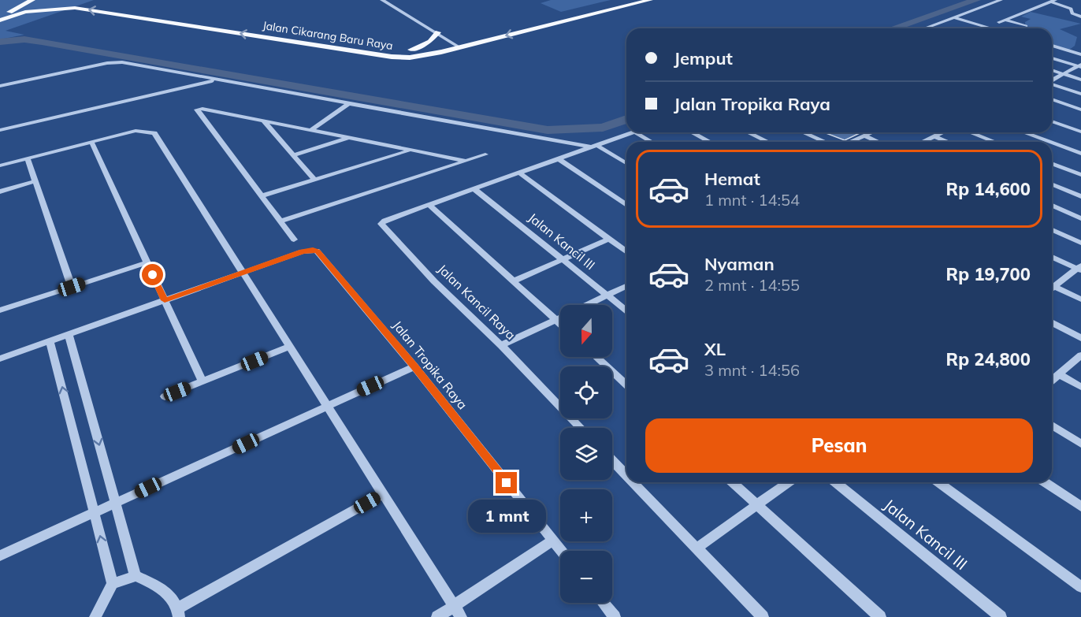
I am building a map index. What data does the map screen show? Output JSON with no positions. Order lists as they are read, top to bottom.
{
  "streets": {
    "main road": ["Jalan Cikarang Baru Raya"],
    "street": ["Jalan Kancil III", "Jalan Kancil Raya", "Jalan Tropika Raya"]
  },
  "north": "bottom",
  "page": {
    "banner": ["Jemput", "Jalan Tropika Raya"],
    "list": [
      {
        "name": "Hemat",
        "note": "1 mnt · 14:54",
        "value": "Rp 14,600"
      },
      {
        "name": "Nyaman",
        "note": "2 mnt · 14:55",
        "value": "Rp 19,700"
      },
      {
        "name": "XL",
        "note": "3 mnt · 14:56",
        "value": "Rp 24,800"
      }
    ],
    "map_buttons": ["+", "−"],
    "buttons": "Pesan",
    "bubble": "1 mnt"
  }
}
